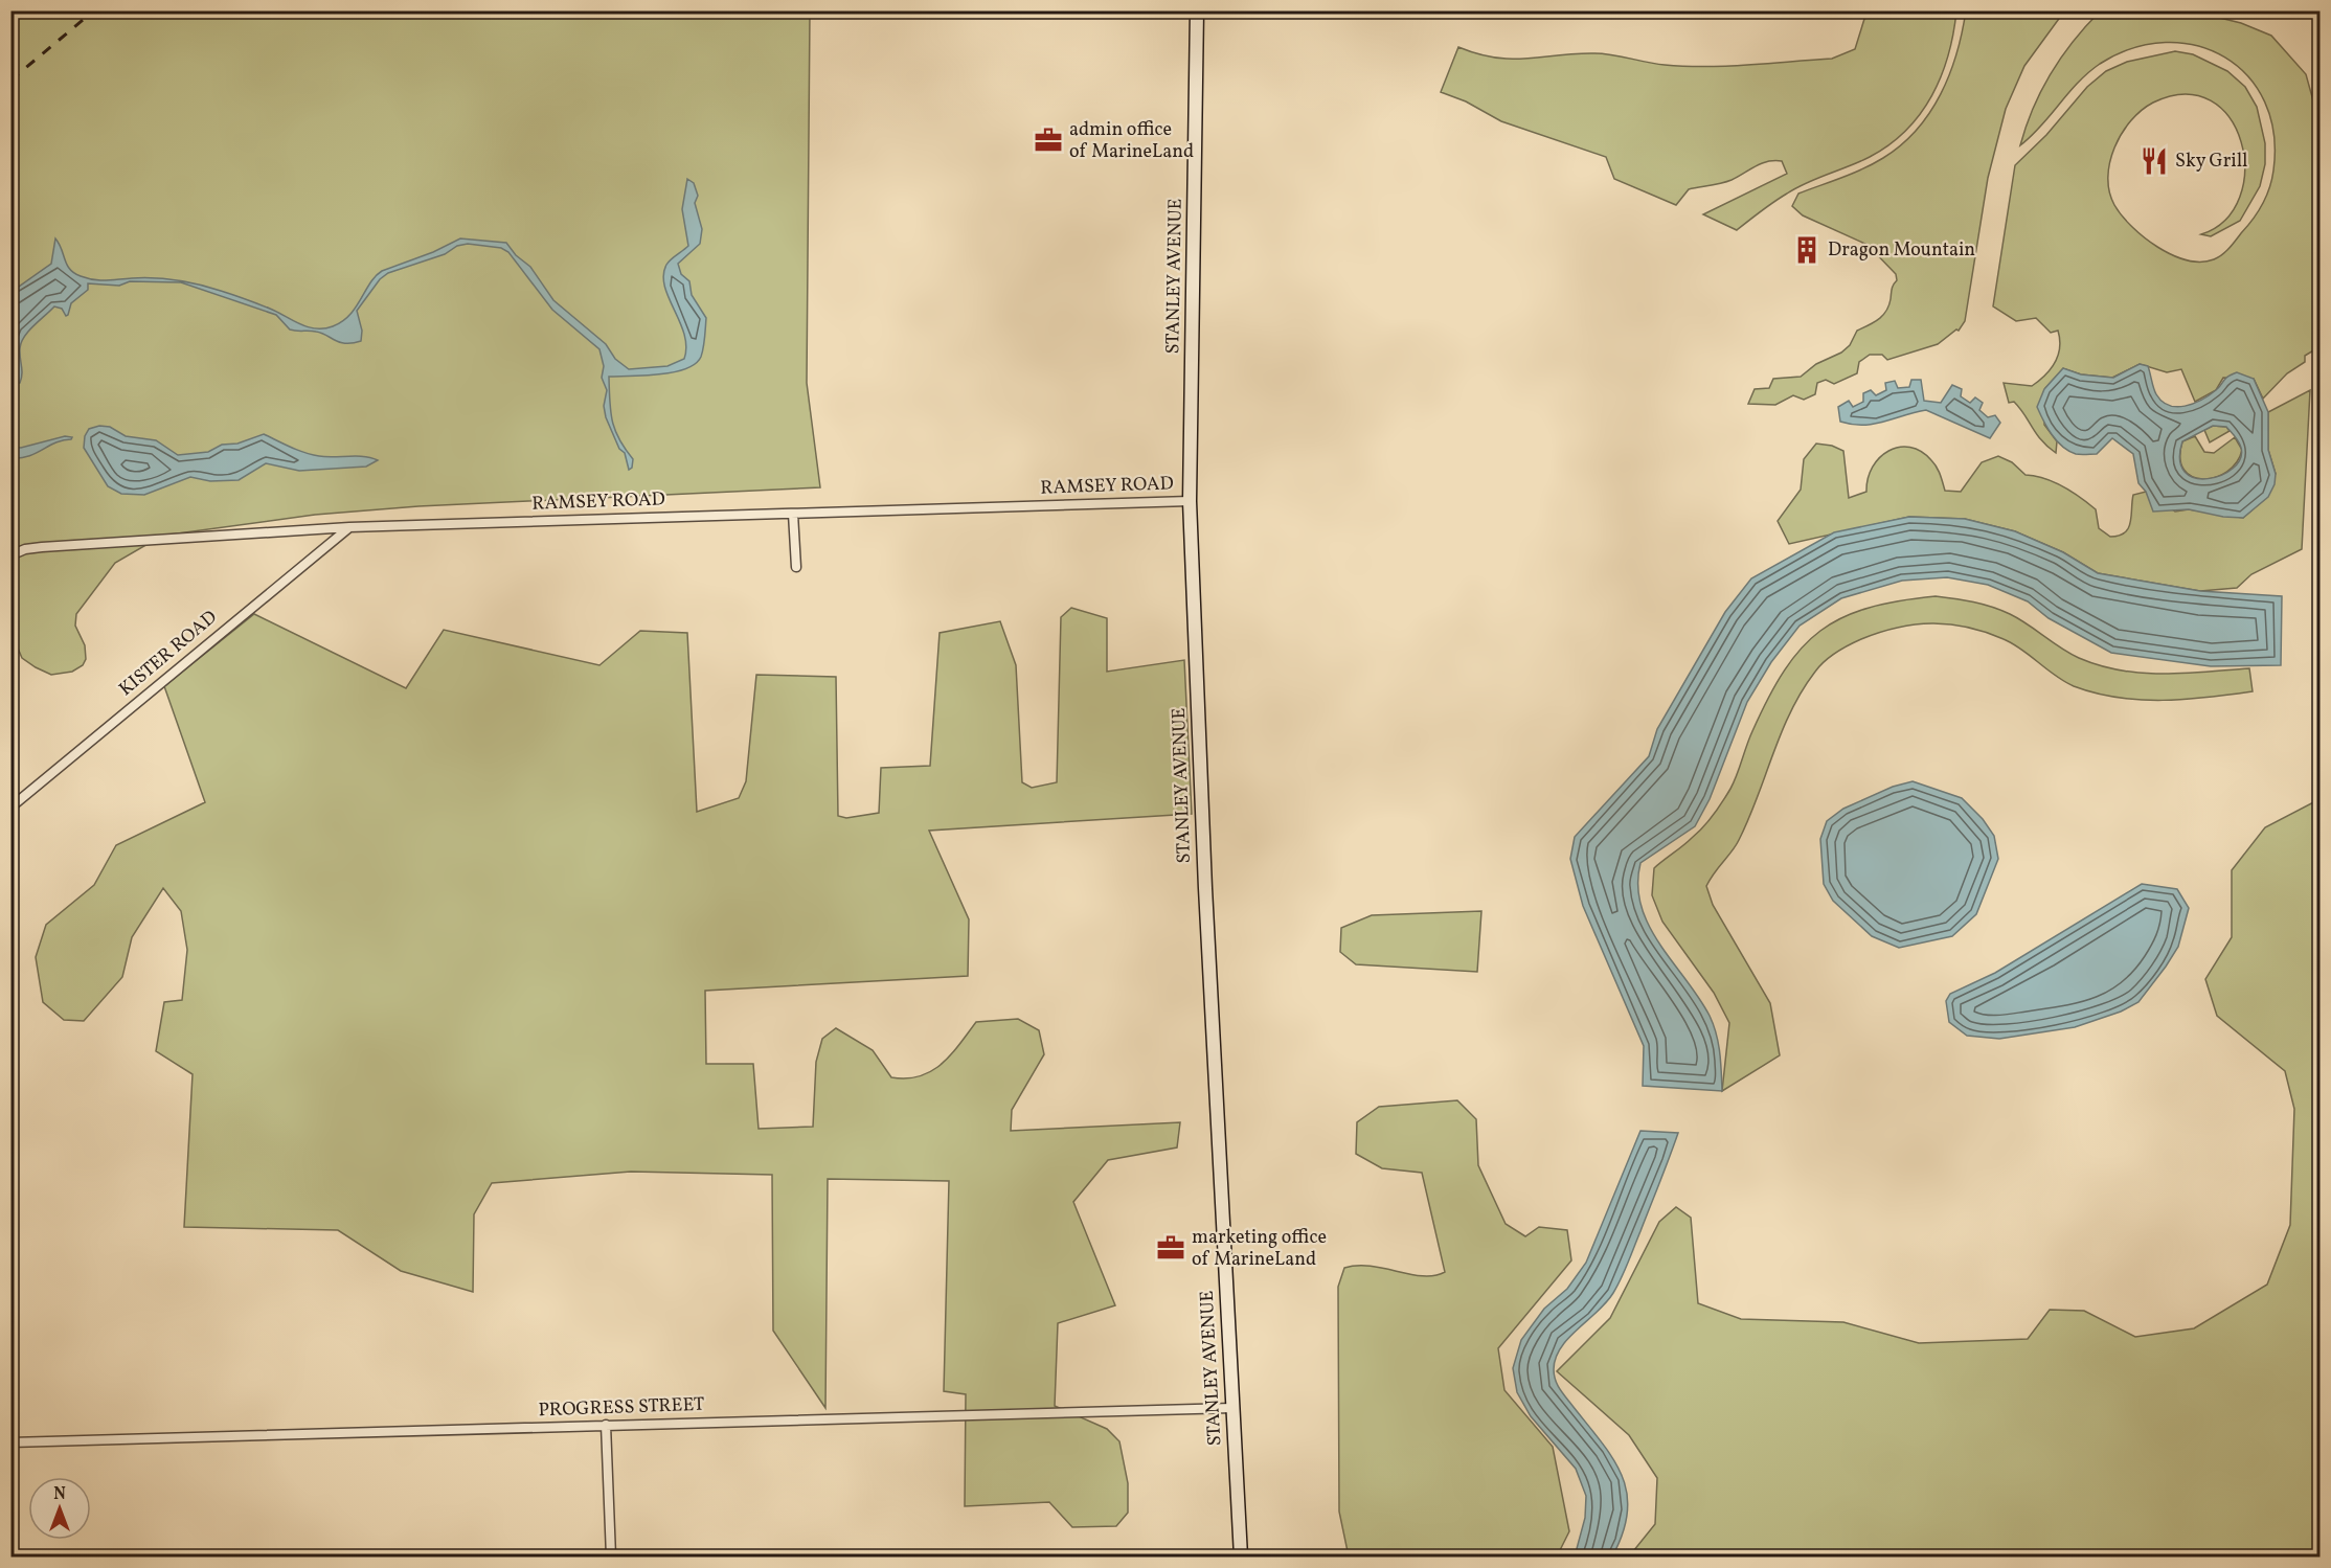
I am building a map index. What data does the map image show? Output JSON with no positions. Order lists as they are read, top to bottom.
{
  "streets": {
    "main road": ["STANLEY AVENUE"],
    "street": ["RAMSEY ROAD", "KISTER ROAD", "PROGRESS STREET"]
  },
  "crossings": [
    ["STANLEY AVENUE", "RAMSEY ROAD"],
    ["STANLEY AVENUE", "PROGRESS STREET"],
    ["RAMSEY ROAD", "KISTER ROAD"]
  ],
  "places": {
    "office": ["admin office of MarineLand", "marketing office of MarineLand"],
    "restaurant": ["Sky Grill"],
    "building": ["Dragon Mountain"]
  },
  "north": "top"
}
